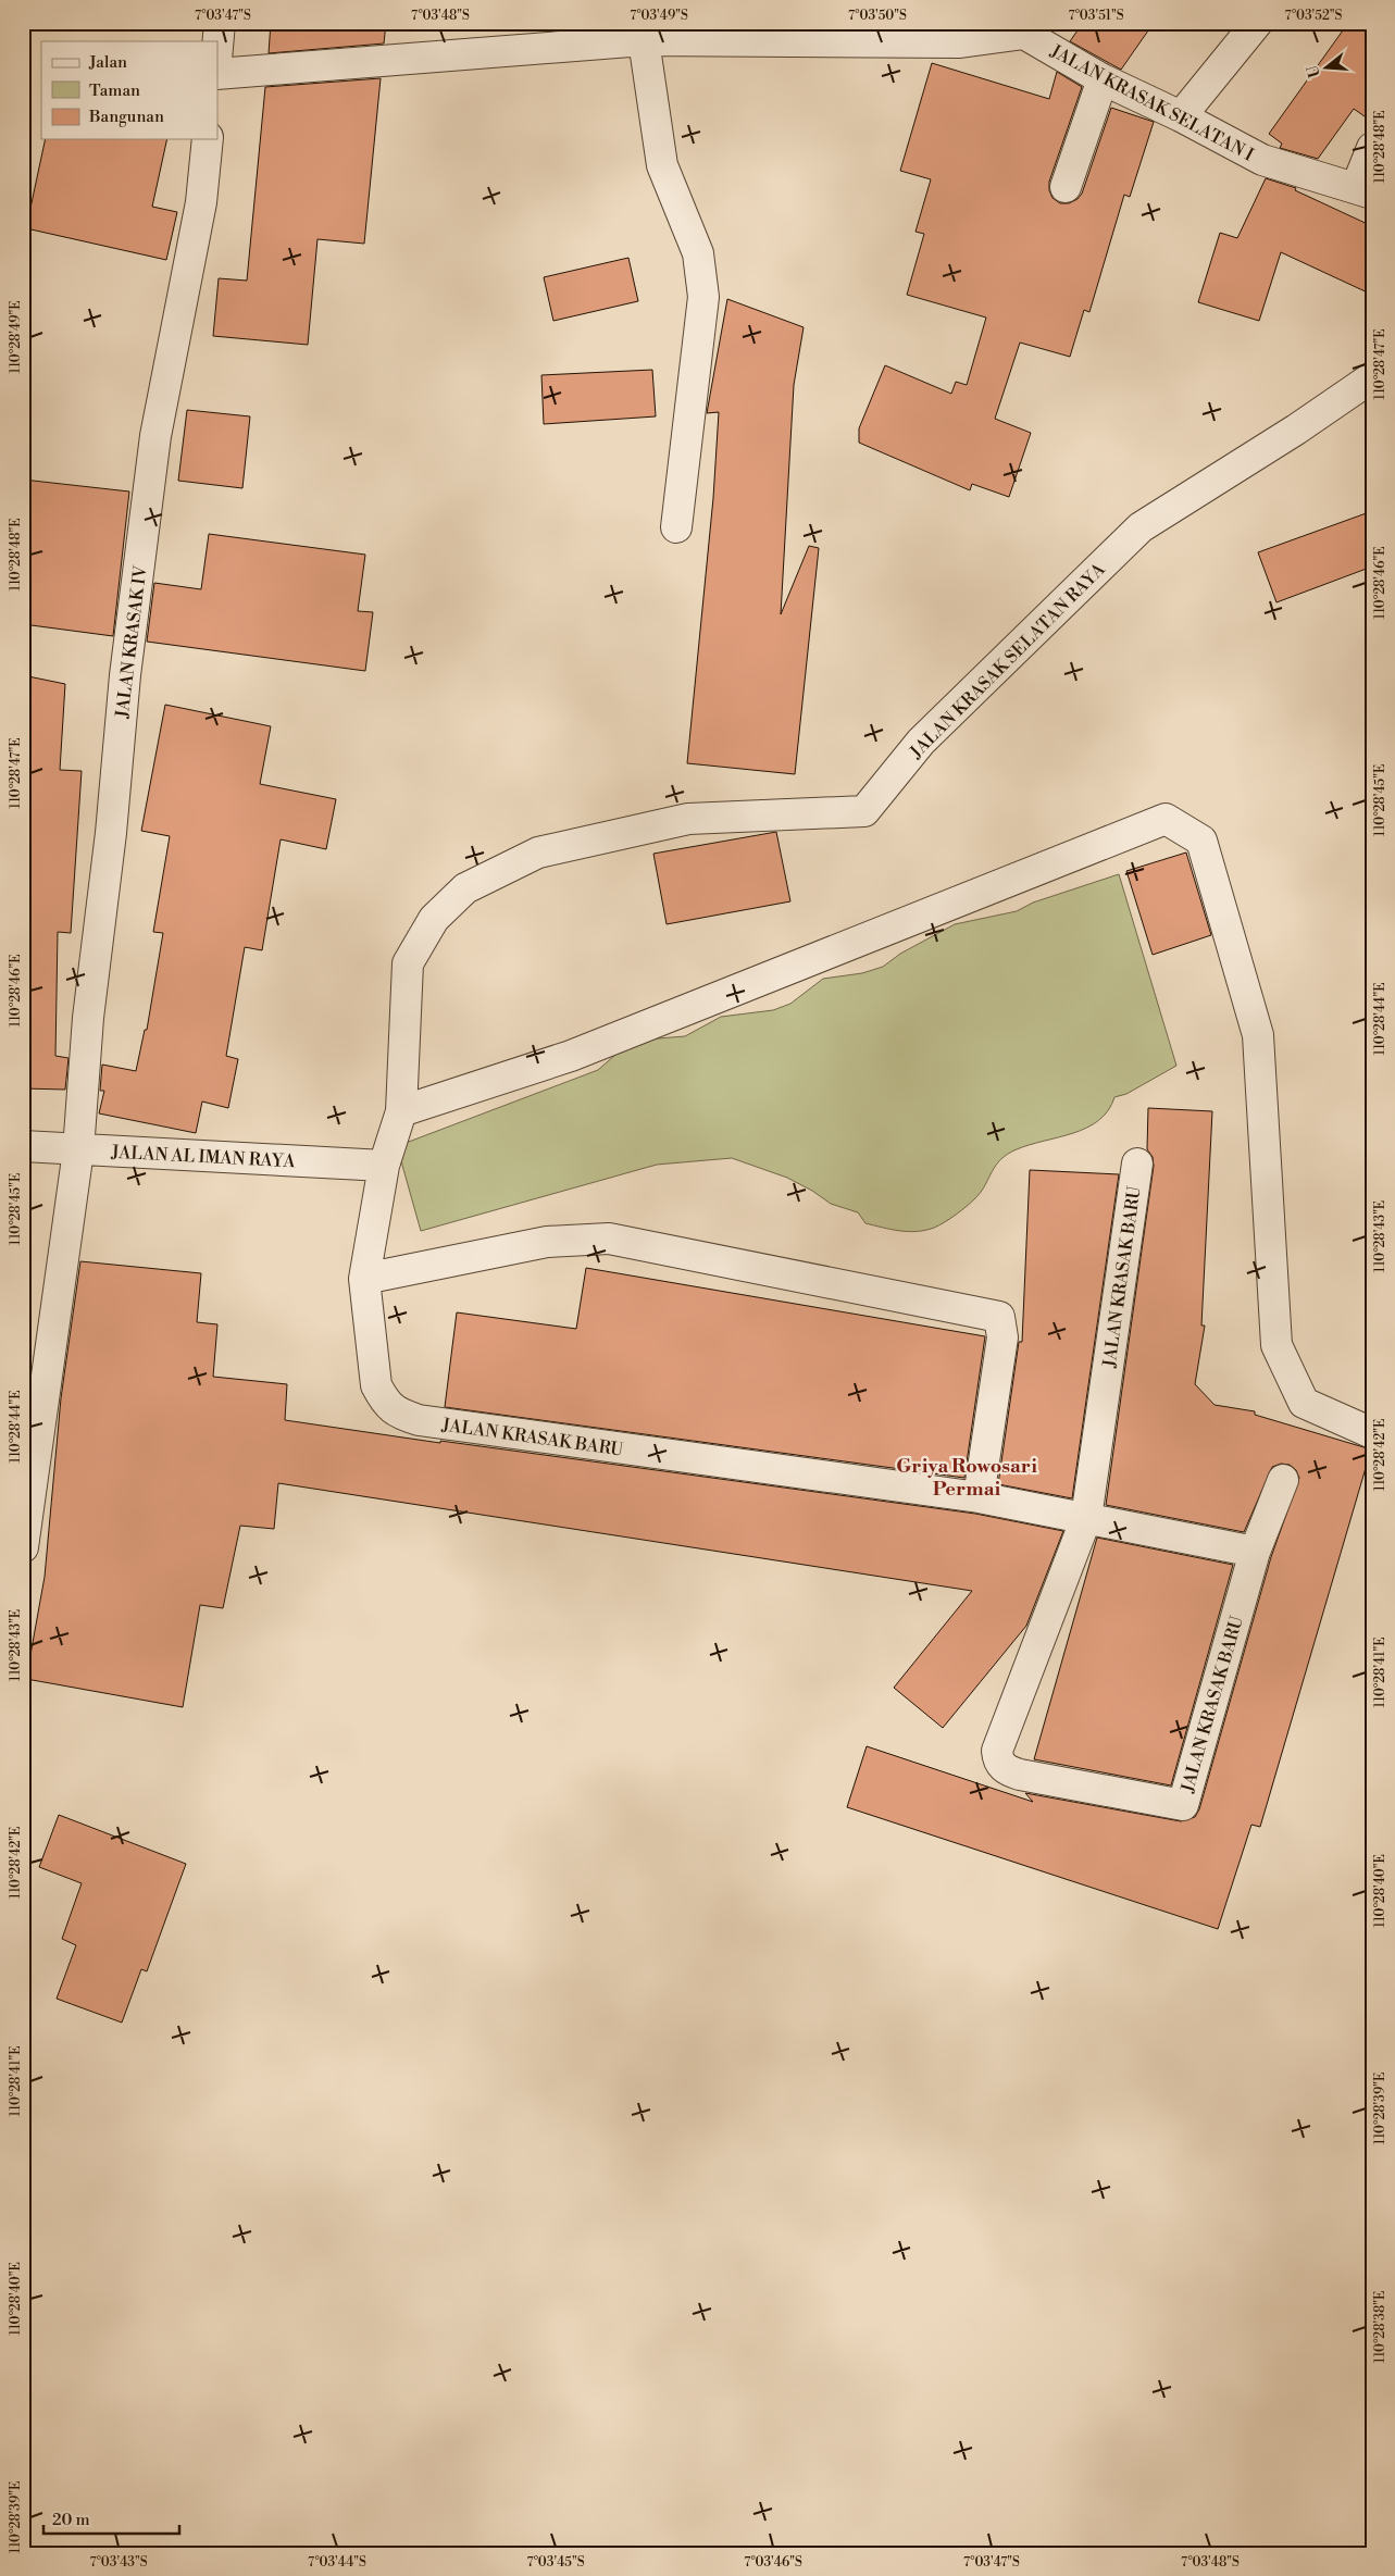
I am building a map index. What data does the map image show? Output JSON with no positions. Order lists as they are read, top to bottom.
{
  "streets": {
    "street": [
      "JALAN KRASAK SELATAN I",
      "JALAN KRASAK IV",
      "JALAN KRASAK SELATAN RAYA",
      "JALAN AL IMAN RAYA",
      "JALAN KRASAK BARU"
    ]
  },
  "crossings": [
    ["JALAN KRASAK IV", "JALAN AL IMAN RAYA"],
    ["JALAN KRASAK SELATAN RAYA", "JALAN AL IMAN RAYA"],
    ["JALAN KRASAK SELATAN RAYA", "JALAN KRASAK BARU"],
    ["JALAN AL IMAN RAYA", "JALAN KRASAK BARU"]
  ],
  "districts": ["Griya Rowosari Permai"],
  "legend": ["Jalan", "Taman", "Bangunan"],
  "scale_bar": "20 m",
  "north": "left",
  "coordinates": [
    "7°03'47\"S",
    "7°03'48\"S",
    "7°03'49\"S",
    "7°03'50\"S",
    "7°03'51\"S",
    "7°03'52\"S",
    "110°28'48\"E",
    "110°28'49\"E",
    "110°28'47\"E",
    "110°28'46\"E",
    "110°28'45\"E",
    "110°28'44\"E",
    "110°28'43\"E",
    "110°28'42\"E",
    "110°28'41\"E",
    "110°28'40\"E",
    "110°28'39\"E",
    "110°28'38\"E",
    "7°03'43\"S",
    "7°03'44\"S",
    "7°03'45\"S",
    "7°03'46\"S"
  ]
}
